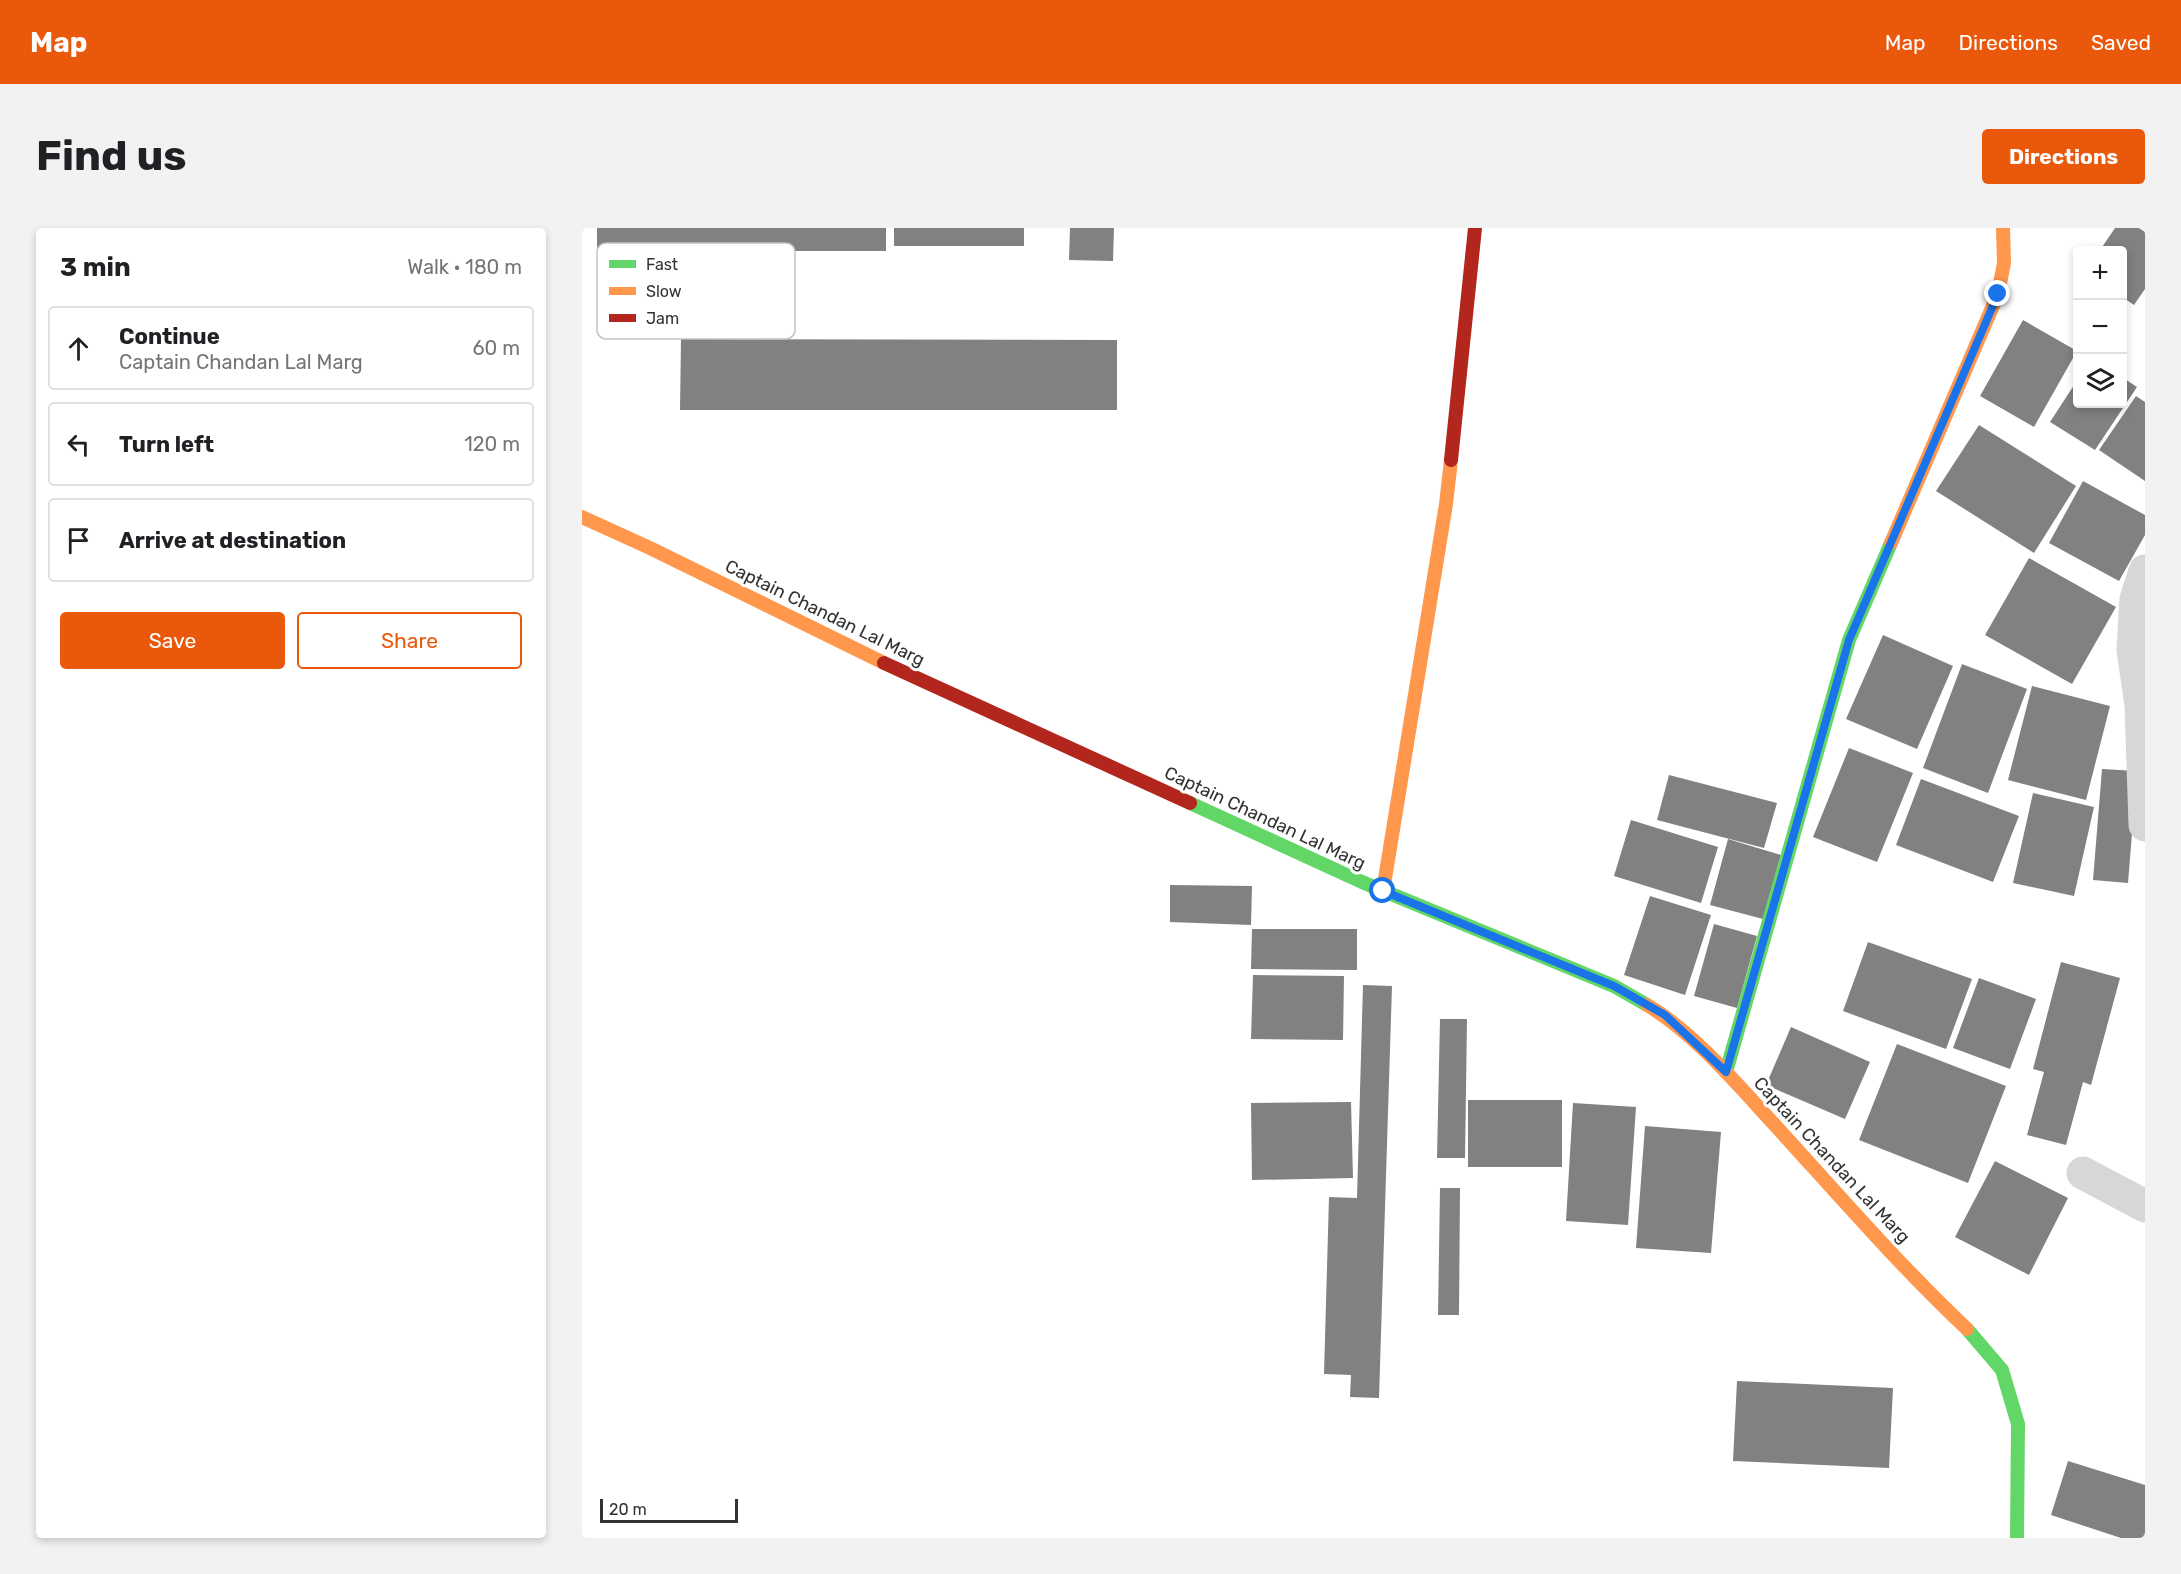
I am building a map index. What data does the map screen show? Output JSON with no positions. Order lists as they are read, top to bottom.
{
  "streets": {
    "street": ["Captain Chandan Lal Marg"]
  },
  "legend": ["Fast", "Slow", "Jam"],
  "scale_bar": "20 m",
  "page": {
    "header": "Map",
    "nav": ["Map", "Directions", "Saved"],
    "buttons": [
      "Directions",
      ["Save", "Share"]
    ],
    "title": "Find us",
    "heading": ["3 min", "Walk · 180 m"],
    "map_buttons": ["+", "−"],
    "list": [
      ["Continue", "Captain Chandan Lal Marg", "60 m"],
      ["Turn left", "120 m"],
      "Arrive at destination"
    ],
    "scale": "20 m"
  }
}
